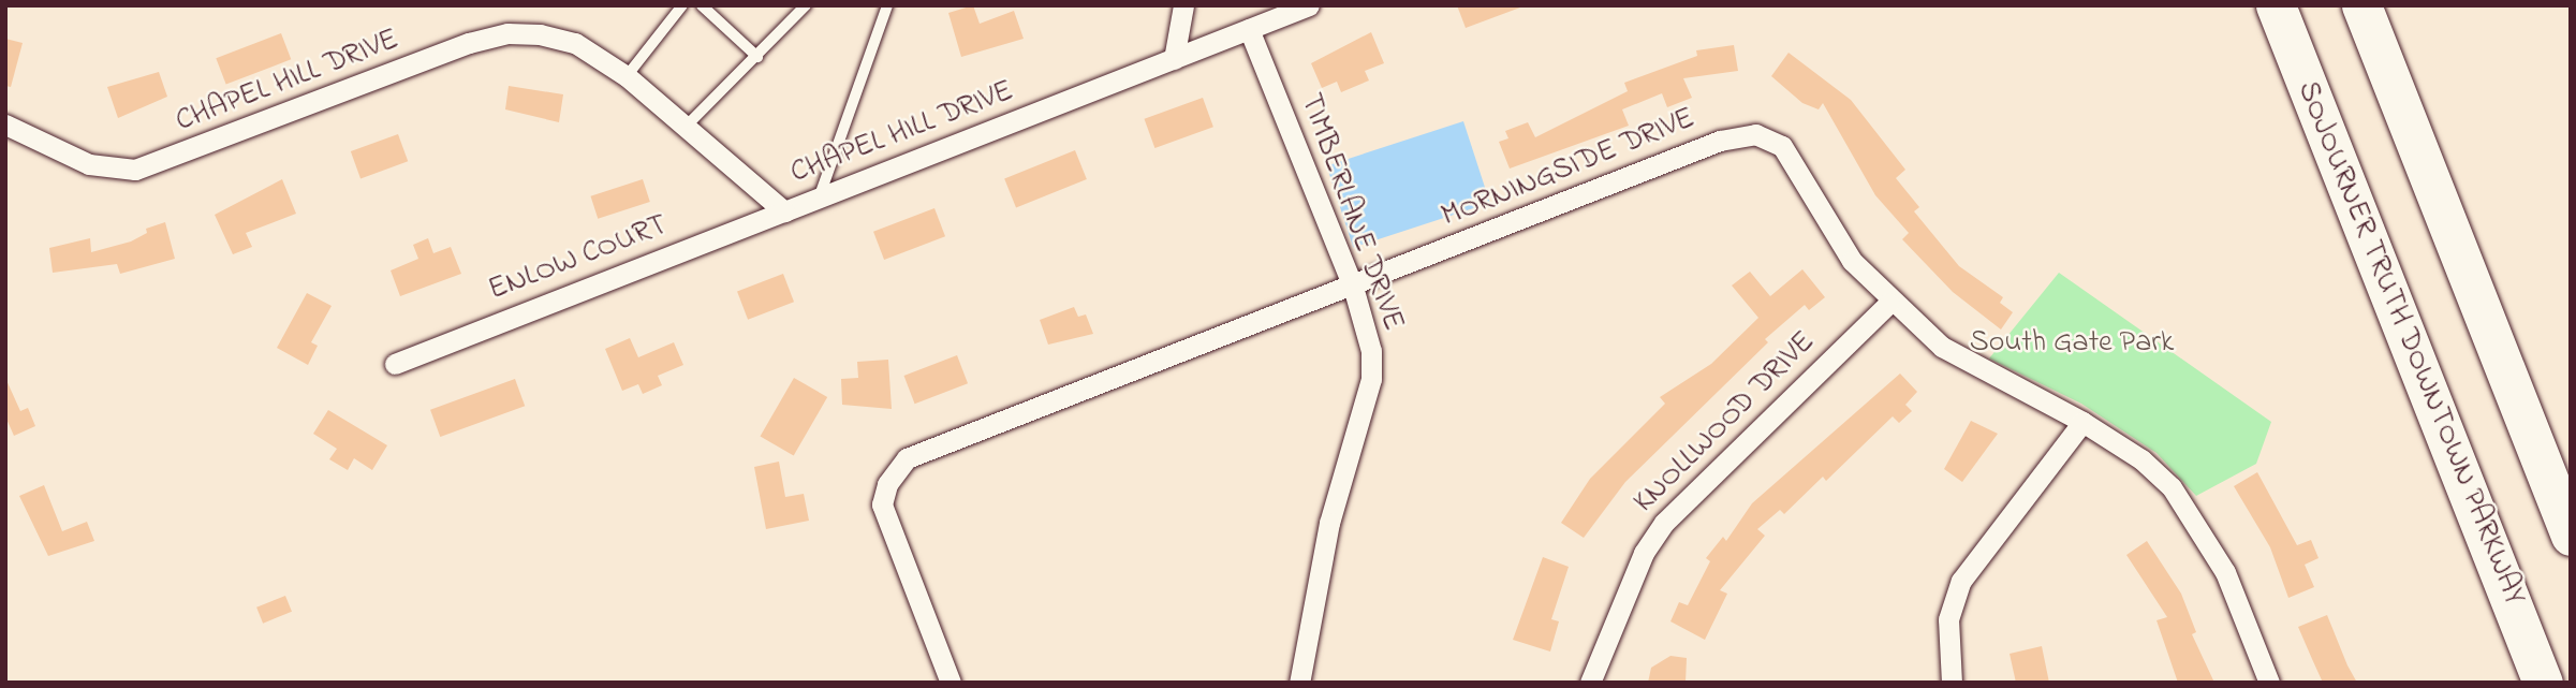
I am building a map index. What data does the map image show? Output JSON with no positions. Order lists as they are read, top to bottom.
{
  "streets": {
    "highway": ["SOJOURNER TRUTH DOWNTOWN PARKWAY"],
    "street": [
      "CHAPEL HILL DRIVE",
      "MORNINGSIDE DRIVE",
      "TIMBERLANE DRIVE",
      "ENLOW COURT",
      "KNOLLWOOD DRIVE"
    ]
  },
  "crossings": [
    ["CHAPEL HILL DRIVE", "TIMBERLANE DRIVE"],
    ["CHAPEL HILL DRIVE", "ENLOW COURT"],
    ["MORNINGSIDE DRIVE", "TIMBERLANE DRIVE"],
    ["MORNINGSIDE DRIVE", "KNOLLWOOD DRIVE"]
  ],
  "parks": ["South Gate Park"]
}
